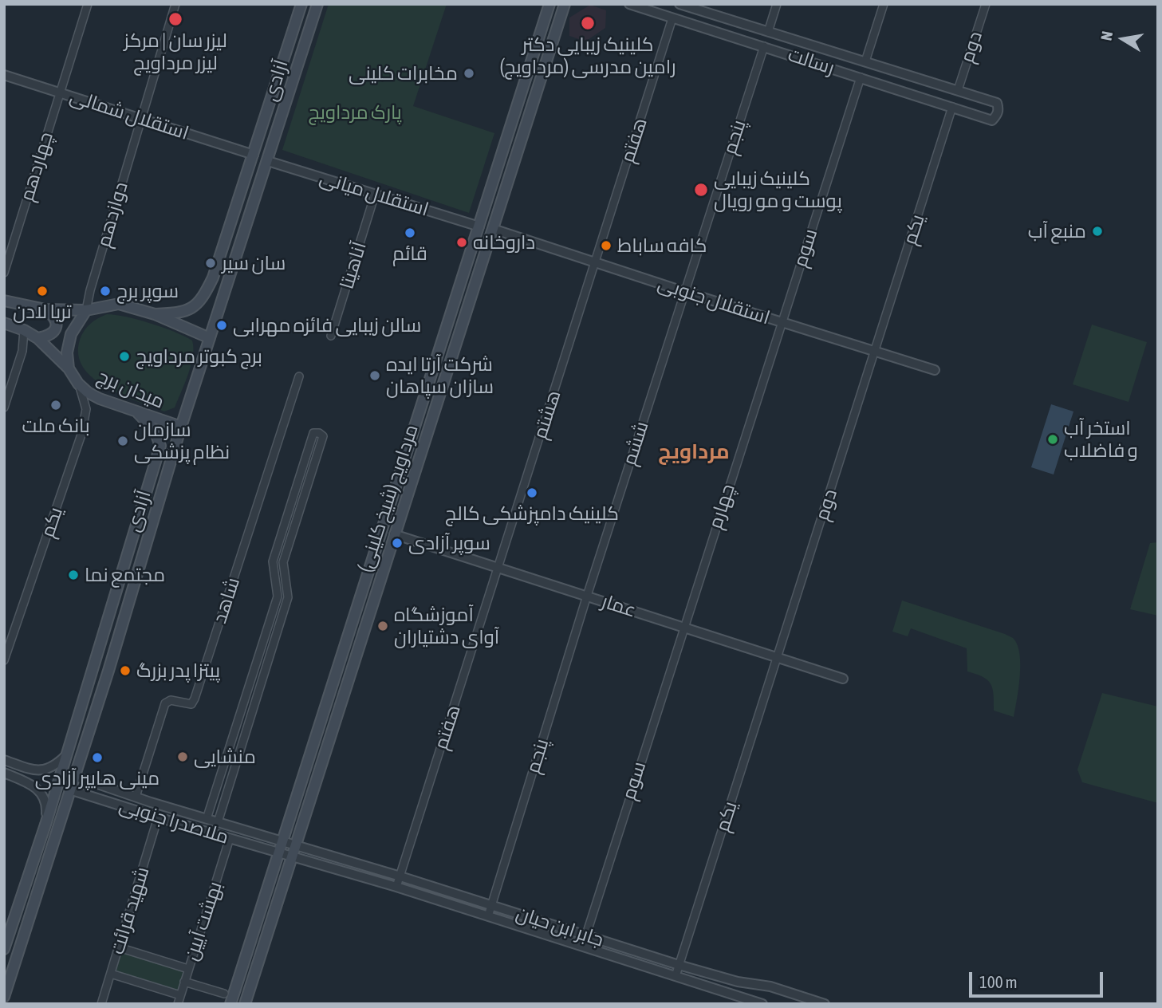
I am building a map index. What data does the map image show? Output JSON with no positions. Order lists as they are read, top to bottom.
{
  "streets": {
    "main road": ["آزادی", "میدان برج", "مرداویج (شیخ کلینی)"],
    "street": [
      "دوم",
      "رسالت",
      "استقلال شمالی",
      "پنجم",
      "هفتم",
      "چهاردهم",
      "استقلال میانی",
      "دوازدهم",
      "یکم",
      "سوم",
      "آناهیتا",
      "استقلال جنوبی",
      "هشتم",
      "ششم",
      "چهارم",
      "شاهد",
      "عمار",
      "ملاصدرا جنوبی",
      "شهید قرائت",
      "بهشت آیین",
      "جابر ابن حیان"
    ]
  },
  "crossings": [
    ["دوم", "رسالت"],
    ["دوم", "یکم"],
    ["دوم", "استقلال جنوبی"],
    ["دوم", "عمار"],
    ["رسالت", "پنجم"],
    ["رسالت", "هفتم"],
    ["رسالت", "یکم"],
    ["رسالت", "سوم"],
    ["آزادی", "استقلال شمالی"],
    ["آزادی", "استقلال میانی"],
    ["آزادی", "میدان برج"],
    ["آزادی", "ملاصدرا جنوبی"],
    ["استقلال شمالی", "چهاردهم"],
    ["استقلال شمالی", "دوازدهم"],
    ["پنجم", "استقلال جنوبی"],
    ["پنجم", "ششم"],
    ["پنجم", "عمار"],
    ["پنجم", "جابر ابن حیان"],
    ["هفتم", "استقلال جنوبی"],
    ["هفتم", "هشتم"],
    ["هفتم", "عمار"],
    ["هفتم", "جابر ابن حیان"],
    ["استقلال میانی", "آناهیتا"],
    ["استقلال میانی", "مرداویج (شیخ کلینی)"],
    ["یکم", "استقلال جنوبی"],
    ["یکم", "میدان برج"],
    ["یکم", "عمار"],
    ["یکم", "جابر ابن حیان"],
    ["سوم", "استقلال جنوبی"],
    ["سوم", "چهارم"],
    ["سوم", "عمار"],
    ["سوم", "جابر ابن حیان"],
    ["استقلال جنوبی", "هشتم"],
    ["استقلال جنوبی", "ششم"],
    ["استقلال جنوبی", "مرداویج (شیخ کلینی)"],
    ["استقلال جنوبی", "چهارم"],
    ["هشتم", "عمار"],
    ["ششم", "عمار"],
    ["مرداویج (شیخ کلینی)", "عمار"],
    ["مرداویج (شیخ کلینی)", "ملاصدرا جنوبی"],
    ["مرداویج (شیخ کلینی)", "جابر ابن حیان"],
    ["چهارم", "عمار"],
    ["شاهد", "ملاصدرا جنوبی"],
    ["ملاصدرا جنوبی", "شهید قرائت"],
    ["ملاصدرا جنوبی", "بهشت آیین"],
    ["ملاصدرا جنوبی", "جابر ابن حیان"]
  ],
  "districts": ["مرداویج"],
  "parks": ["پارک مرداویج"],
  "places": [
    "لیزر سان | مرکز لیزر مرداویج",
    "کلینیک زیبایی دکتر رامین مدرسی (مرداویج)",
    "مخابرات کلینی",
    "کلینیک زیبایی پوست و مو رویال",
    "منبع آب",
    "قائم",
    "داروخانه",
    "کافه ساباط",
    "سان سیر",
    "تریا لادن",
    "سوپر برج",
    "سالن زیبایی فائزه مهرابی",
    "برج کبوتر مرداویج",
    "شرکت آرتا ایده سازان سپاهان",
    "بانک ملت",
    "استخر آب و فاضلاب",
    "سازمان نظام پزشکی",
    "کلینیک دامپزشکی کالج",
    "سوپر آزادی",
    "مجتمع نما",
    "آموزشگاه آوای دشتیاران",
    "پیتزا پدر بزرگ",
    "منشایی",
    "مینی هایپر آزادی"
  ],
  "scale_bar": "100 m",
  "north": "left"
}
